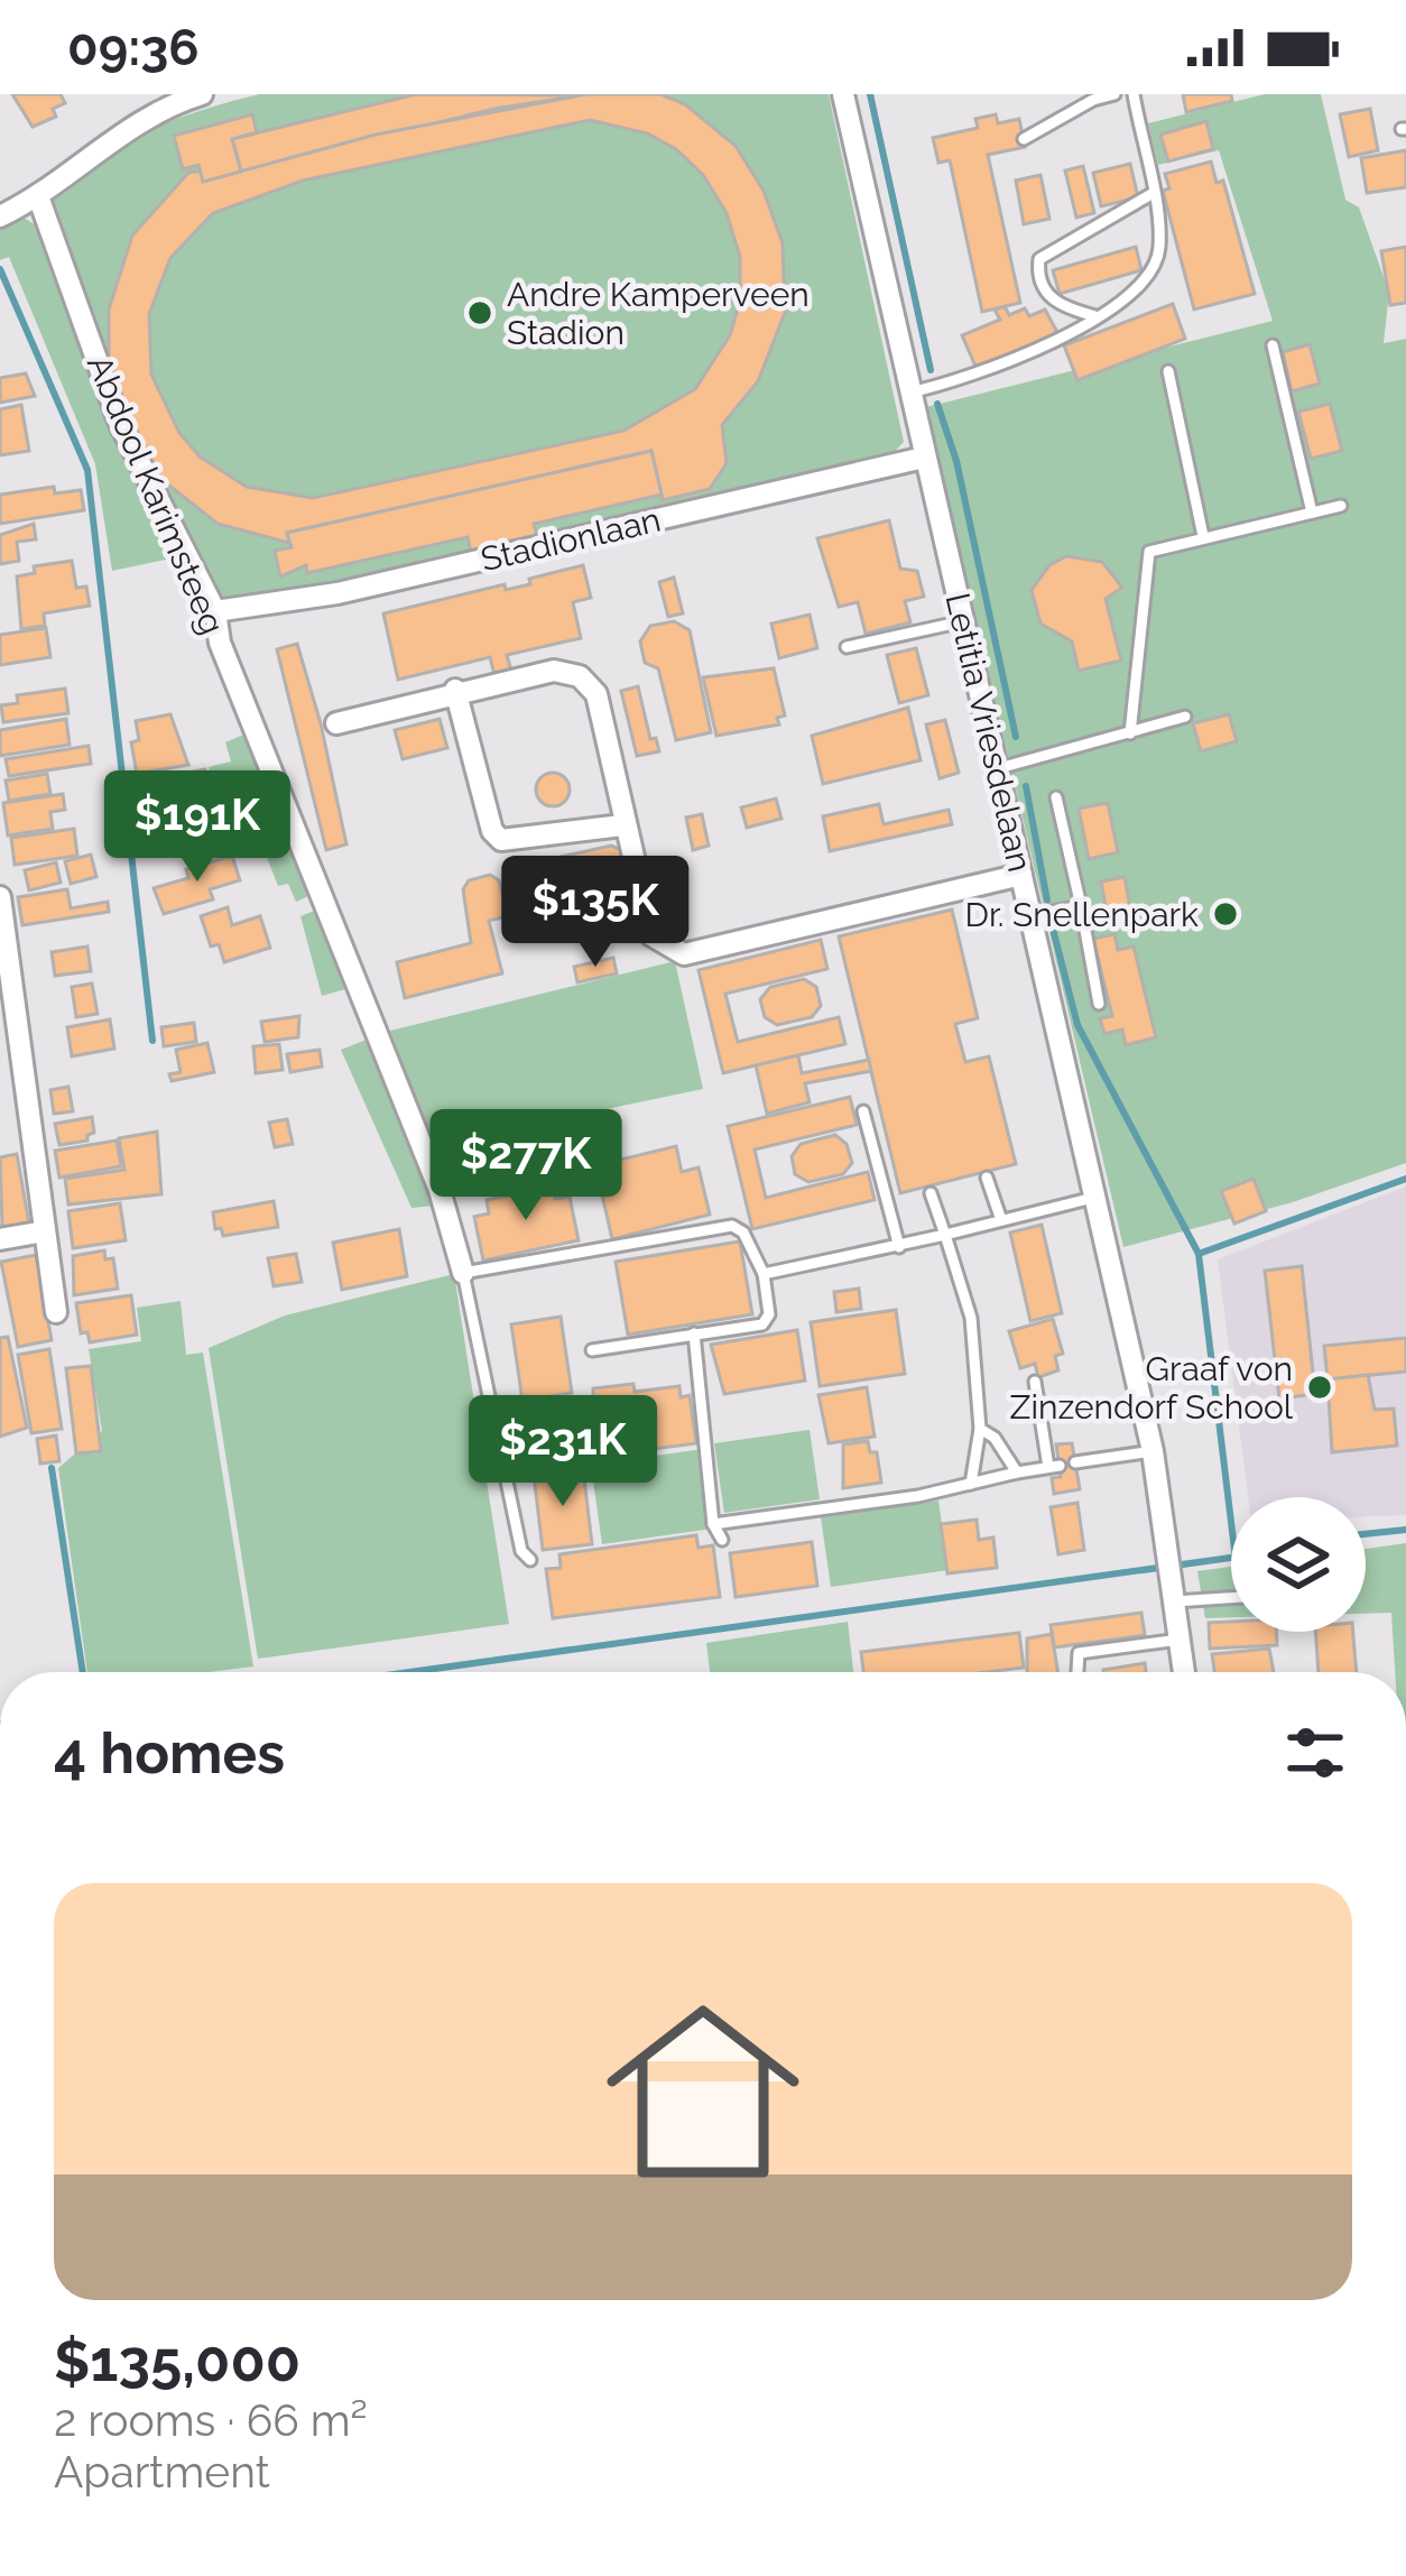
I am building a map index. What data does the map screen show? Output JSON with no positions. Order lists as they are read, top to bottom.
{
  "streets": {
    "street": ["Abdool Karimsteeg", "Stadionlaan", "Letitia Vriesdelaan"]
  },
  "crossings": [
    ["Abdool Karimsteeg", "Stadionlaan"],
    ["Stadionlaan", "Letitia Vriesdelaan"]
  ],
  "places": ["Andre Kamperveen Stadion", "Dr. Snellenpark", "Graaf von Zinzendorf School"],
  "page": {
    "status": "09:36",
    "price": [
      "$191K",
      "$135K",
      "$277K",
      "$231K"
    ],
    "heading": "4 homes",
    "list": [
      {
        "name": "$135,000",
        "note": "2 rooms · 66 m² · Apartment"
      }
    ]
  }
}
